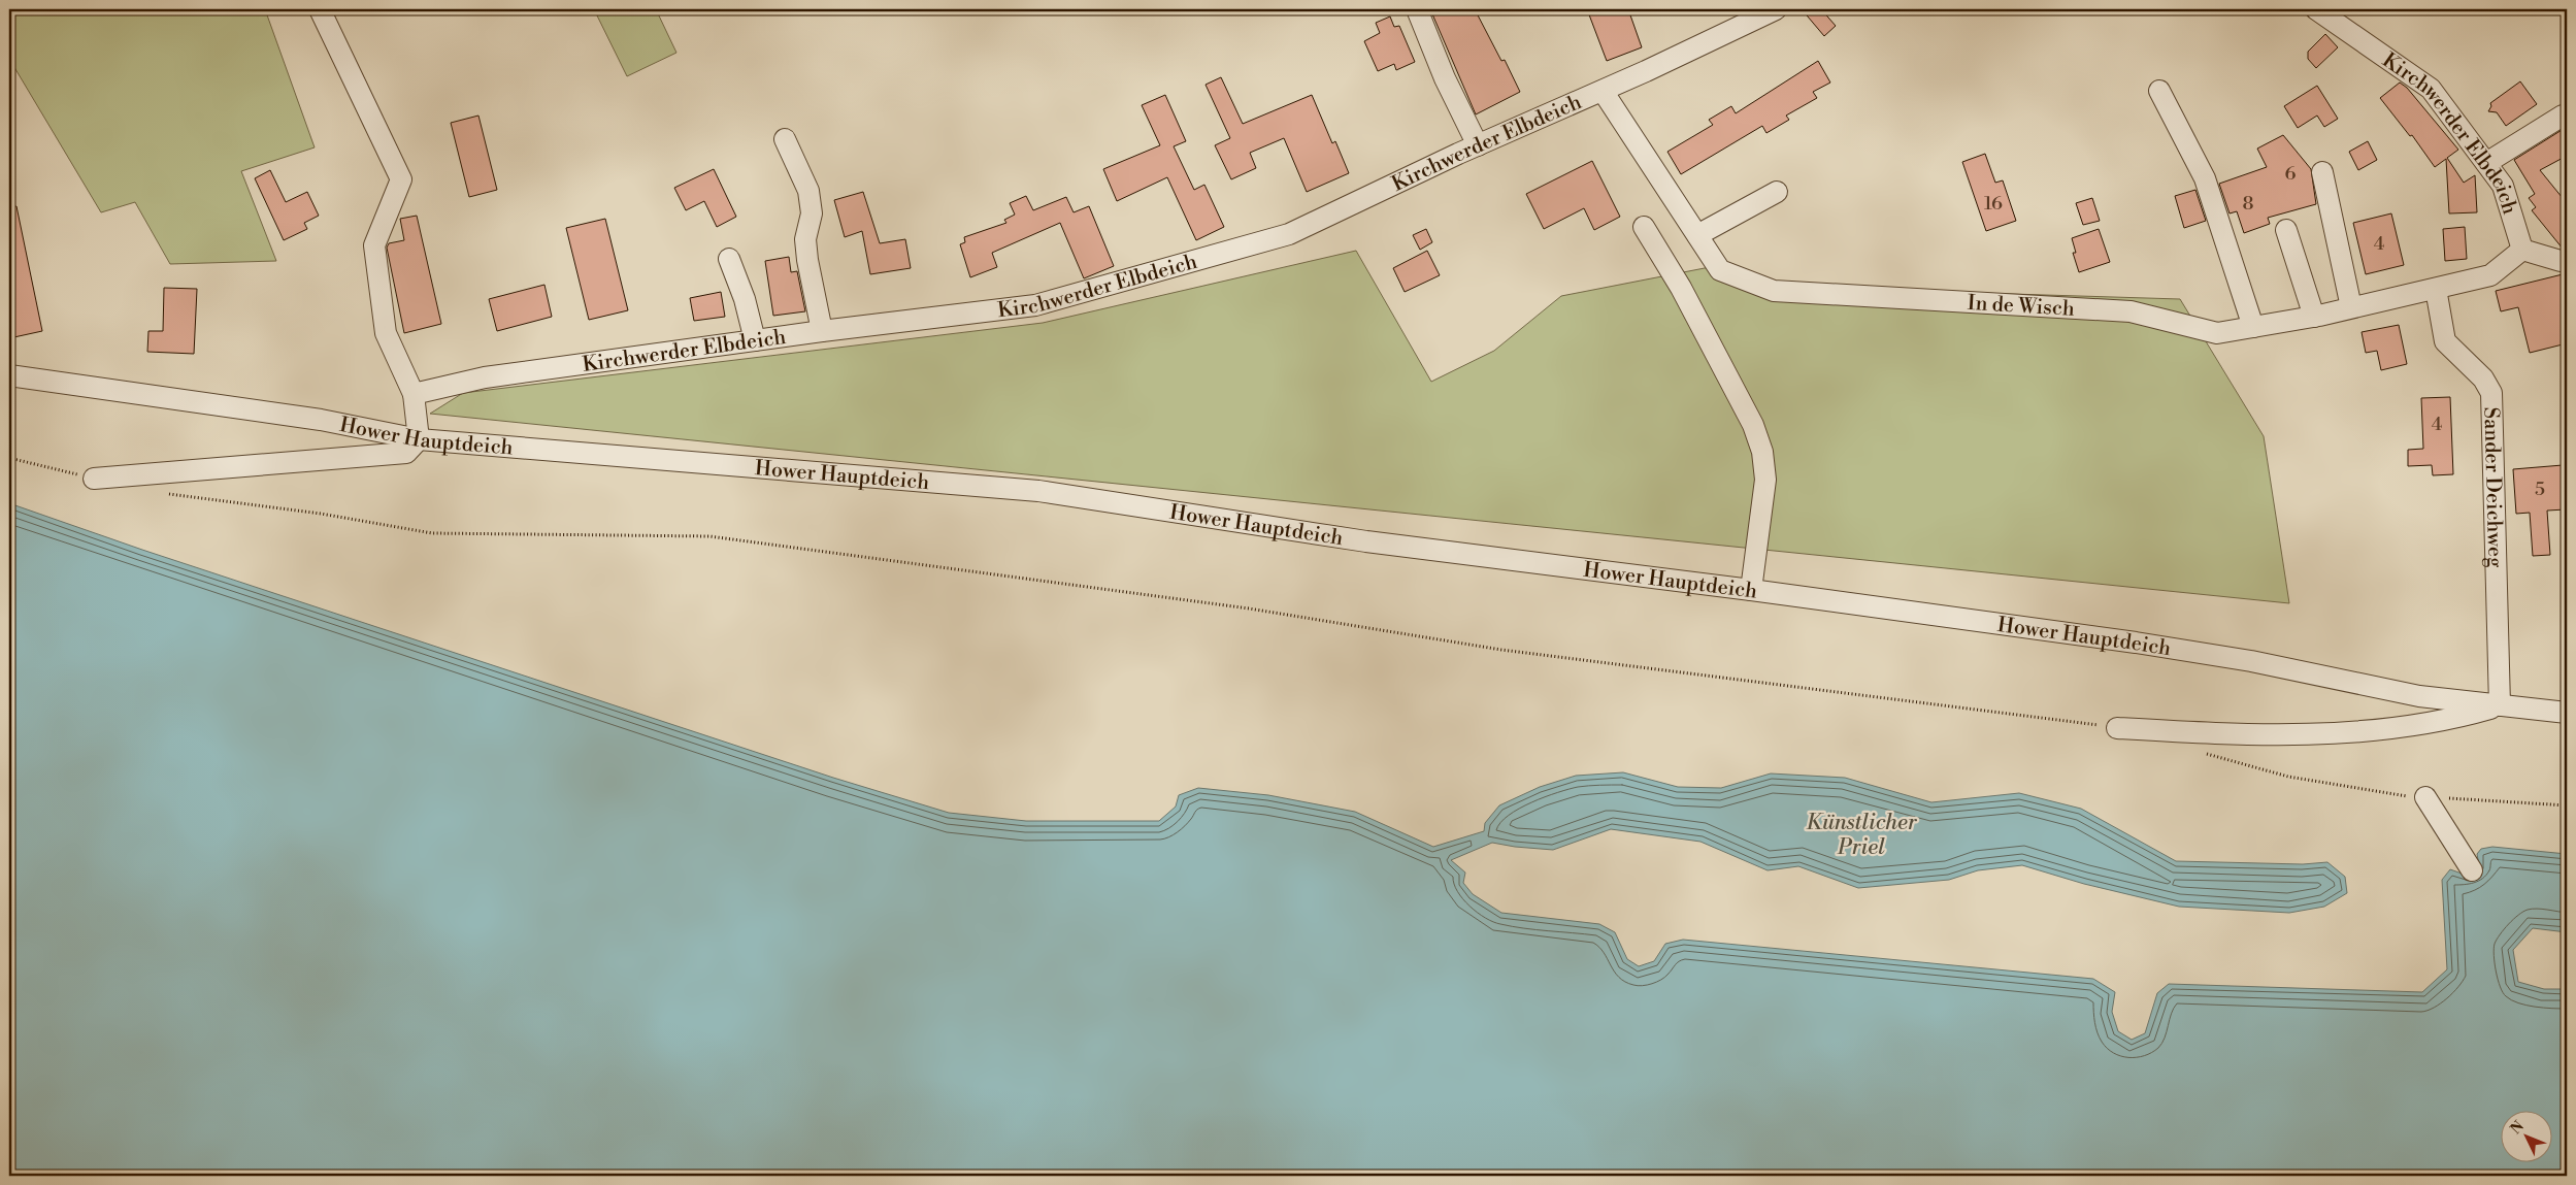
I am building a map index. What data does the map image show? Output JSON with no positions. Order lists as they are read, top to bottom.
{
  "streets": {
    "street": [
      "Kirchwerder Elbdeich",
      "In de Wisch",
      "Hower Hauptdeich",
      "Sander Deichweg"
    ]
  },
  "crossings": [
    ["Kirchwerder Elbdeich", "In de Wisch"],
    ["In de Wisch", "Sander Deichweg"],
    ["Hower Hauptdeich", "Sander Deichweg"]
  ],
  "water": ["Künstlicher Priel"],
  "house_numbers": [
    "6",
    "16",
    "8",
    "4",
    "4",
    "5"
  ],
  "north": "top left"
}
